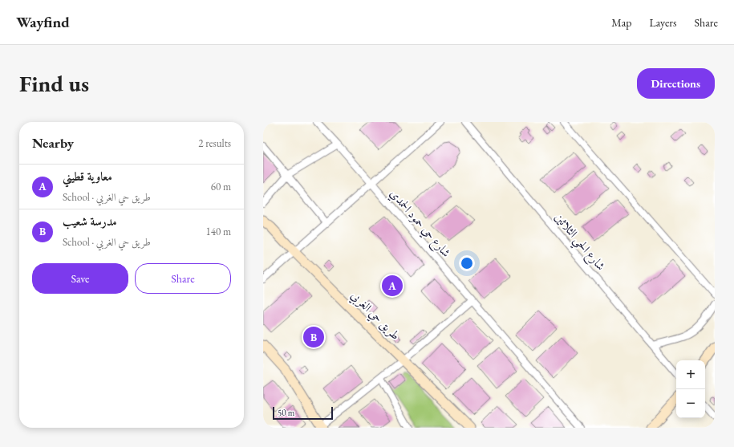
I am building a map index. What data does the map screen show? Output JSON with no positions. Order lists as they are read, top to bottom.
{
  "streets": {
    "street": ["شارع حي حمود الحمدي", "شارع الحي الثلاثين", "طريق حي الغربي"]
  },
  "scale_bar": "50 m",
  "page": {
    "header": "Wayfind",
    "nav": ["Map", "Layers", "Share"],
    "buttons": [
      "Directions",
      ["Save", "Share"]
    ],
    "title": "Find us",
    "heading": ["Nearby", "2 results"],
    "list": [
      {
        "mark": "A",
        "name": "معاوية قطيني",
        "note": "School · طريق حي الغربي",
        "value": "60 m"
      },
      {
        "mark": "B",
        "name": "مدرسة شعيب",
        "note": "School · طريق حي الغربي",
        "value": "140 m"
      }
    ],
    "pins": ["A", "B"],
    "map_buttons": ["+", "−"],
    "scale": "50 m"
  }
}
